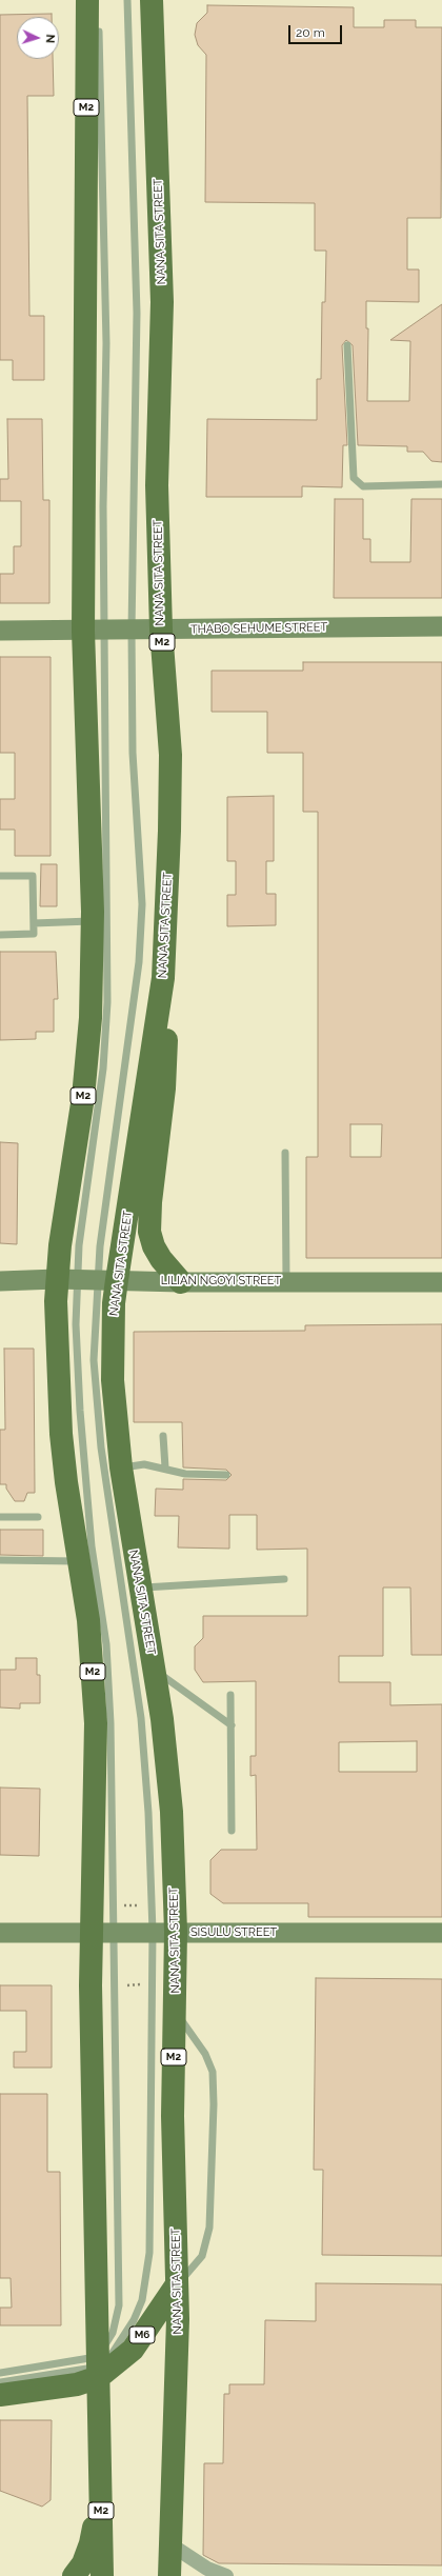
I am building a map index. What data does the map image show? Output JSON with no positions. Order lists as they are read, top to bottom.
{
  "streets": {
    "main road": ["M2", "NANA SITA STREET", "M6"],
    "street": ["THABO SEHUME STREET", "LILIAN NGOYI STREET", "SISULU STREET"]
  },
  "crossings": [
    ["M2", "THABO SEHUME STREET"],
    ["M2", "LILIAN NGOYI STREET"],
    ["M2", "SISULU STREET"],
    ["M2", "M6"],
    ["NANA SITA STREET", "THABO SEHUME STREET"],
    ["NANA SITA STREET", "LILIAN NGOYI STREET"],
    ["NANA SITA STREET", "SISULU STREET"],
    ["NANA SITA STREET", "M6"]
  ],
  "scale_bar": "20 m",
  "north": "right"
}
